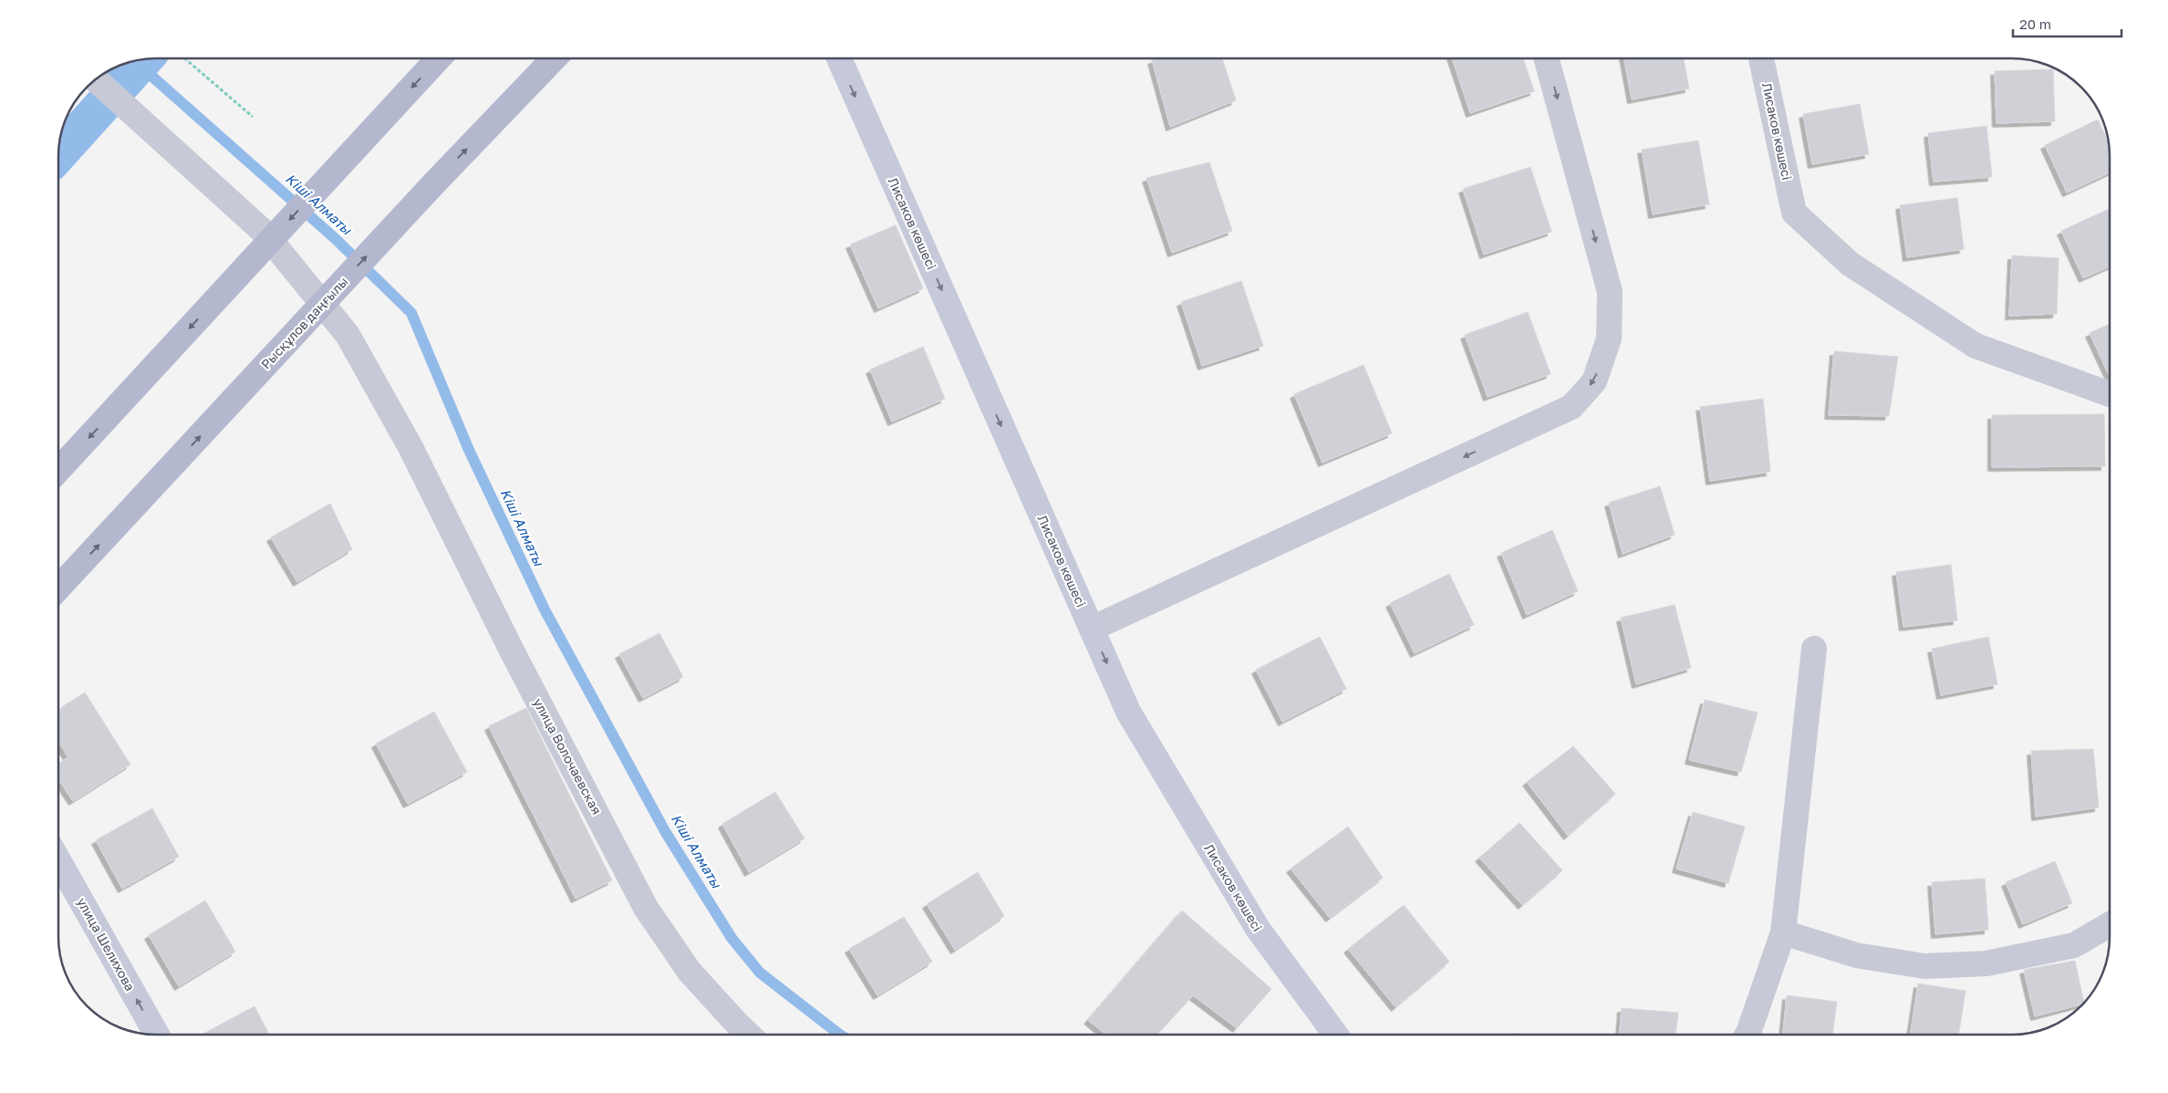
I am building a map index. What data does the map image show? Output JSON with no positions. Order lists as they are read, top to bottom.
{
  "streets": {
    "main road": ["Рысқұлов даңғылы"],
    "street": ["Лисаков көшесі", "улица Волочаевская", "улица Шелихова"]
  },
  "one_way": ["Лисаков көшесі", "улица Шелихова"],
  "water": ["Кіші Алматы"],
  "scale_bar": "20 m"
}
